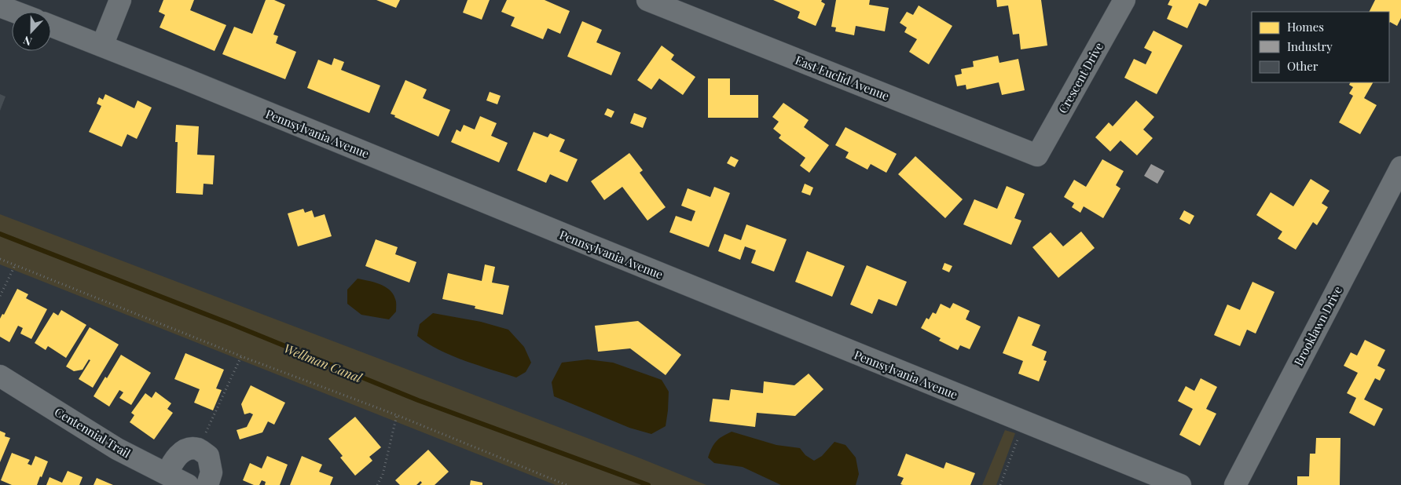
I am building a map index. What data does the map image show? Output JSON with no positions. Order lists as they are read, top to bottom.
{
  "streets": {
    "street": [
      "East Euclid Avenue",
      "Crescent Drive",
      "Pennsylvania Avenue",
      "Brooklawn Drive",
      "Centennial Trail"
    ]
  },
  "crossings": [
    ["East Euclid Avenue", "Crescent Drive"]
  ],
  "water": ["Wellman Canal"],
  "legend": ["Homes", "Industry", "Other"],
  "north": "bottom"
}
